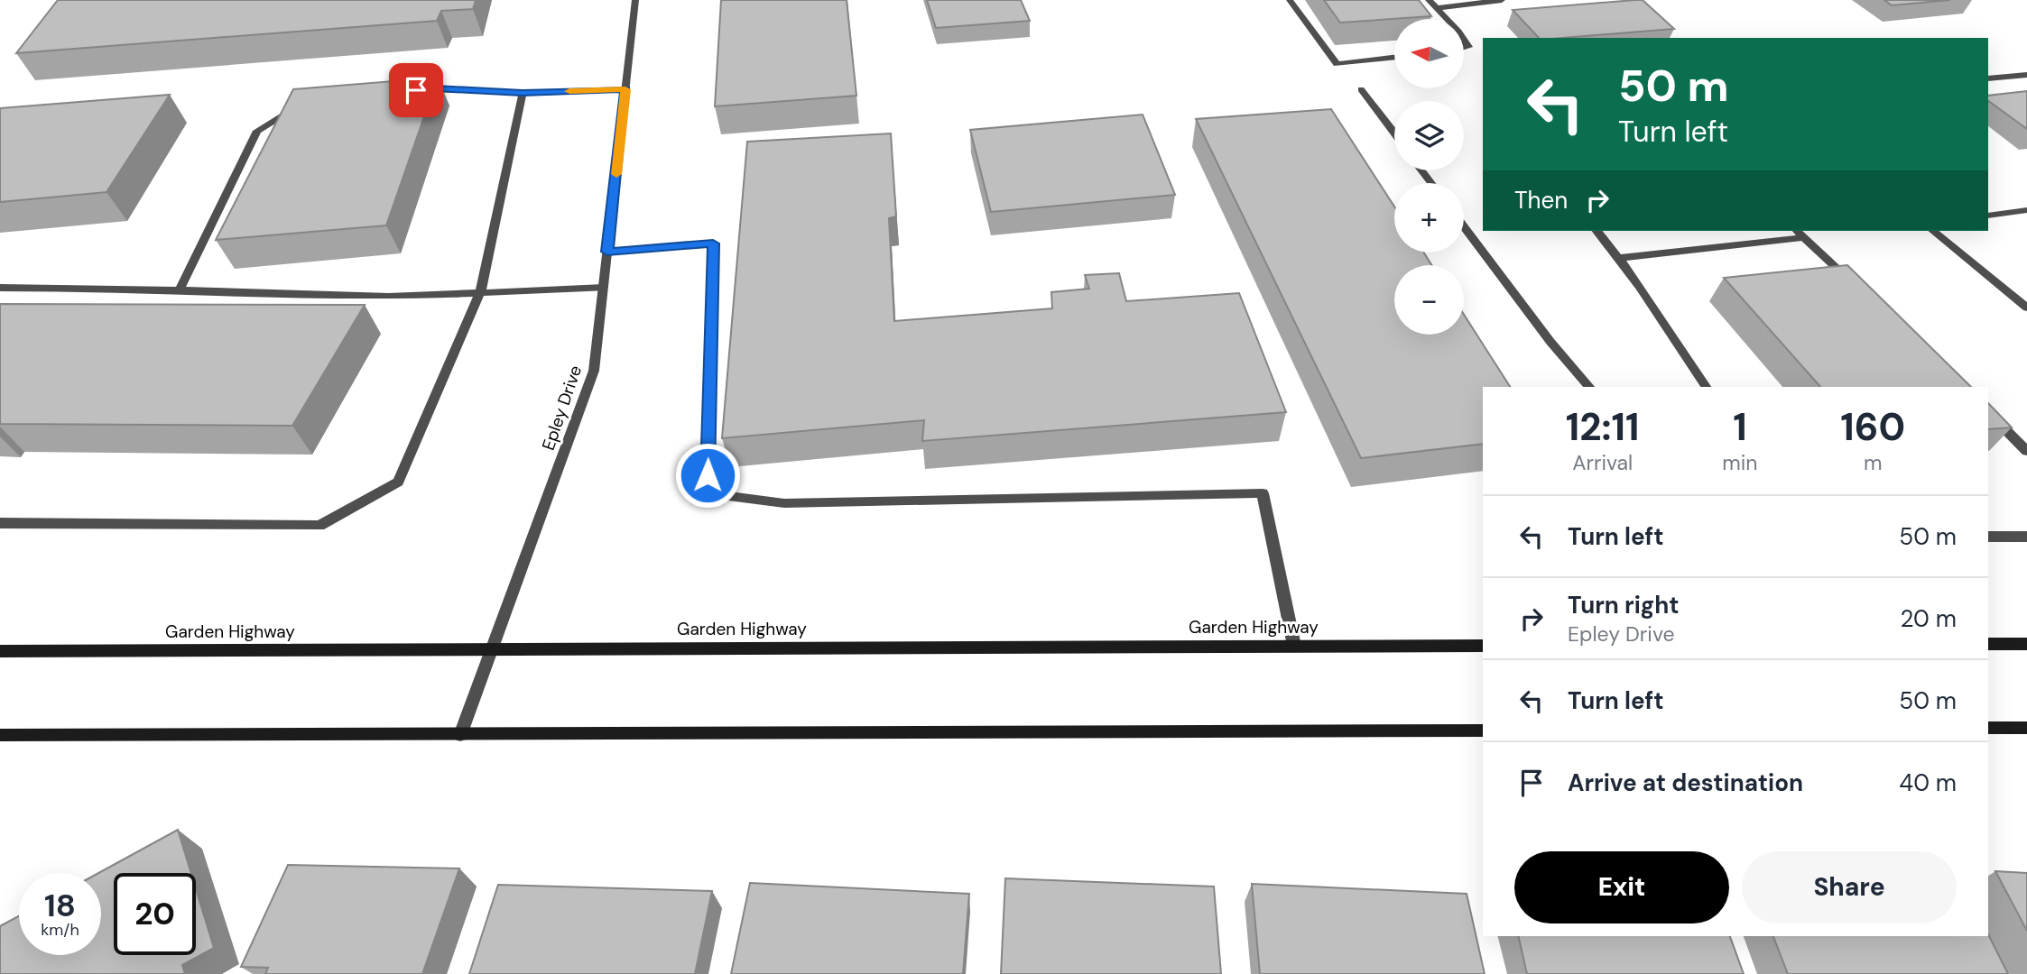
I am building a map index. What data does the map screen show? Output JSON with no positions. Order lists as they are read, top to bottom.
{
  "streets": {
    "main road": ["Garden Highway"],
    "street": ["Epley Drive"]
  },
  "crossings": [
    ["Epley Drive", "Garden Highway"]
  ],
  "north": "left",
  "page": {
    "map_buttons": ["+", "−"],
    "turn": ["50 m", "Turn left"],
    "then": "Then",
    "eta": [
      "12:11",
      "Arrival",
      "1",
      "min",
      "160",
      "m"
    ],
    "list": [
      {
        "name": "Turn left",
        "value": "50 m"
      },
      {
        "name": "Turn right",
        "note": "Epley Drive",
        "value": "20 m"
      },
      {
        "name": "Turn left",
        "value": "50 m"
      },
      {
        "name": "Arrive at destination",
        "value": "40 m"
      }
    ],
    "buttons": ["Exit", "Share"],
    "speed": "18 km/h",
    "limit": "20"
  }
}
